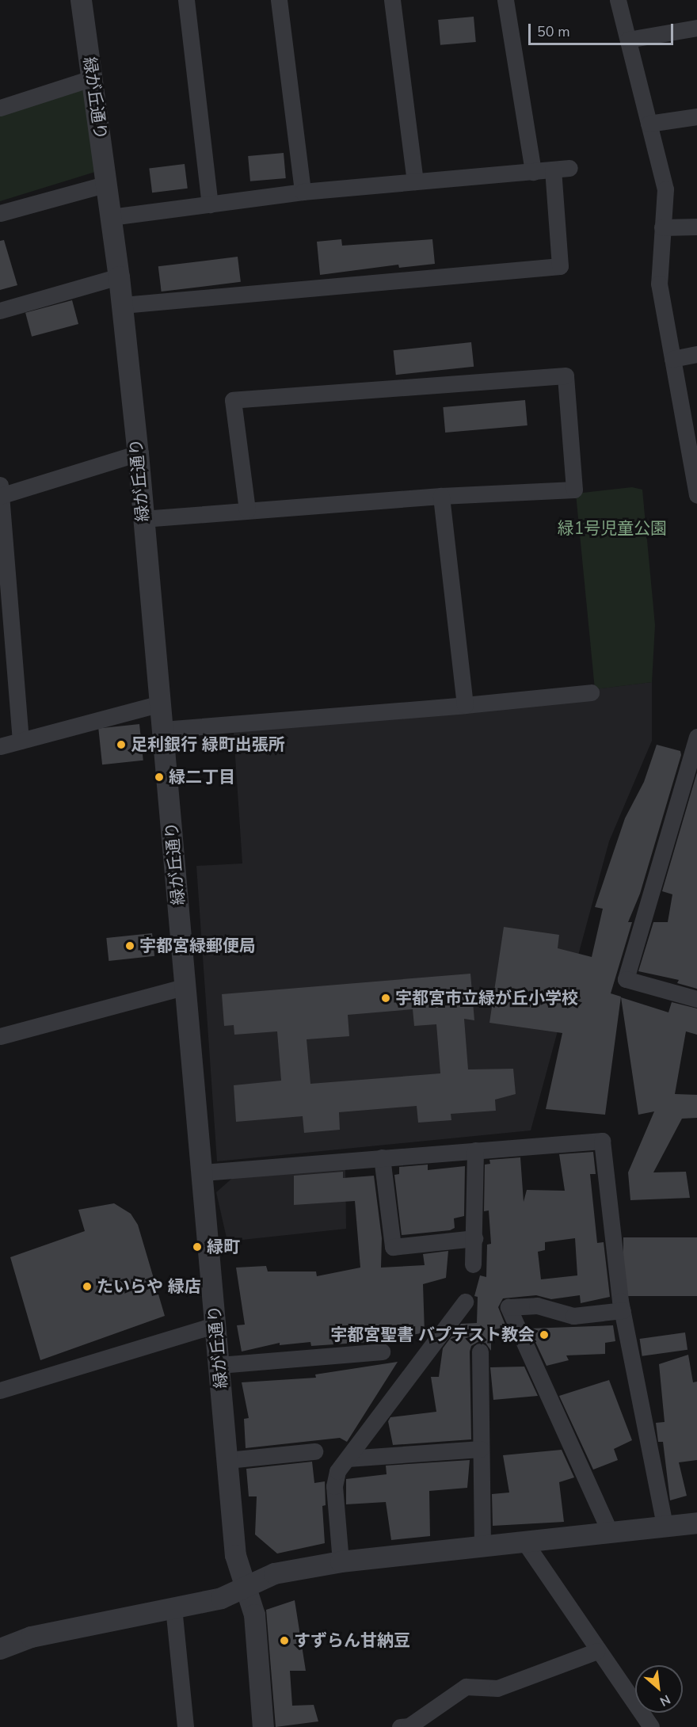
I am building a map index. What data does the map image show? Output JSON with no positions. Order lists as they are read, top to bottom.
{
  "streets": {
    "street": ["緑が丘通り"]
  },
  "parks": ["緑1号児童公園"],
  "places": [
    "足利銀行 緑町出張所",
    "緑二丁目",
    "宇都宮緑郵便局",
    "宇都宮市立緑が丘小学校",
    "緑町",
    "たいらや 緑店",
    "宇都宮聖書 バプテスト教会",
    "すずらん甘納豆"
  ],
  "scale_bar": "50 m",
  "north": "bottom right"
}
